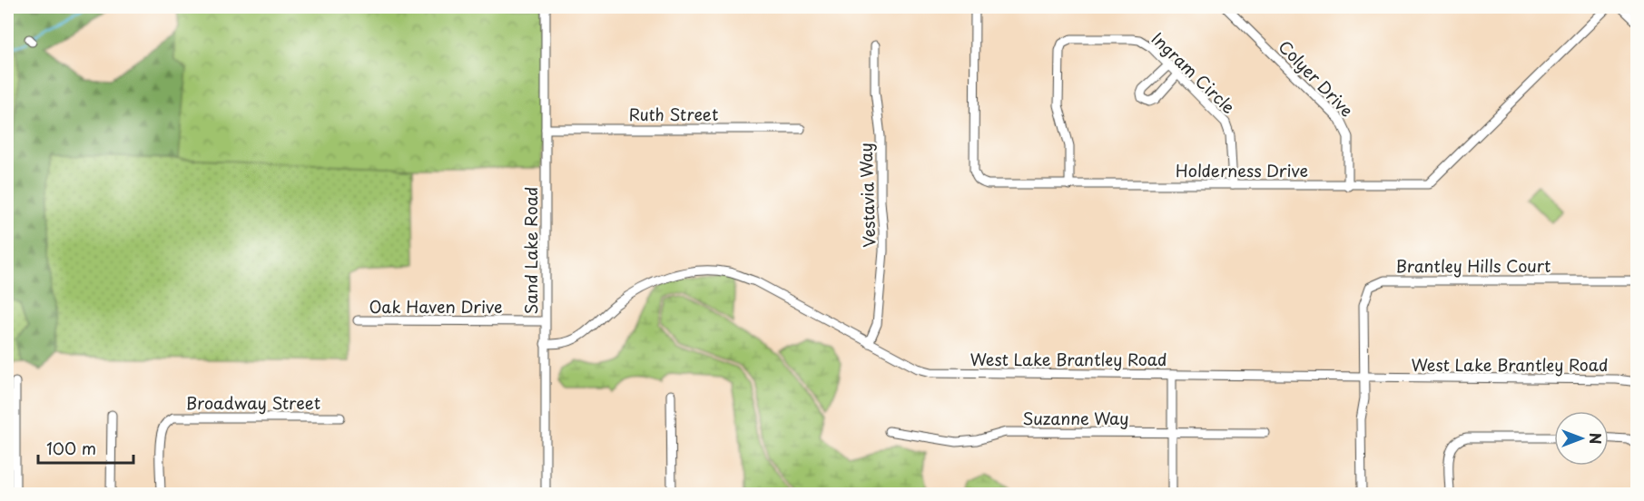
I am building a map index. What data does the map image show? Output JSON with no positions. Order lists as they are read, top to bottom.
{
  "streets": {
    "street": [
      "Ingram Circle",
      "Colyer Drive",
      "Ruth Street",
      "Holderness Drive",
      "Vestavia Way",
      "Sand Lake Road",
      "Brantley Hills Court",
      "Oak Haven Drive",
      "West Lake Brantley Road",
      "Broadway Street",
      "Suzanne Way"
    ]
  },
  "crossings": [
    ["Ingram Circle", "Holderness Drive"],
    ["Colyer Drive", "Holderness Drive"],
    ["Ruth Street", "Sand Lake Road"],
    ["Vestavia Way", "West Lake Brantley Road"],
    ["Sand Lake Road", "Oak Haven Drive"],
    ["Sand Lake Road", "West Lake Brantley Road"],
    ["Brantley Hills Court", "West Lake Brantley Road"]
  ],
  "scale_bar": "100 m",
  "north": "right"
}
